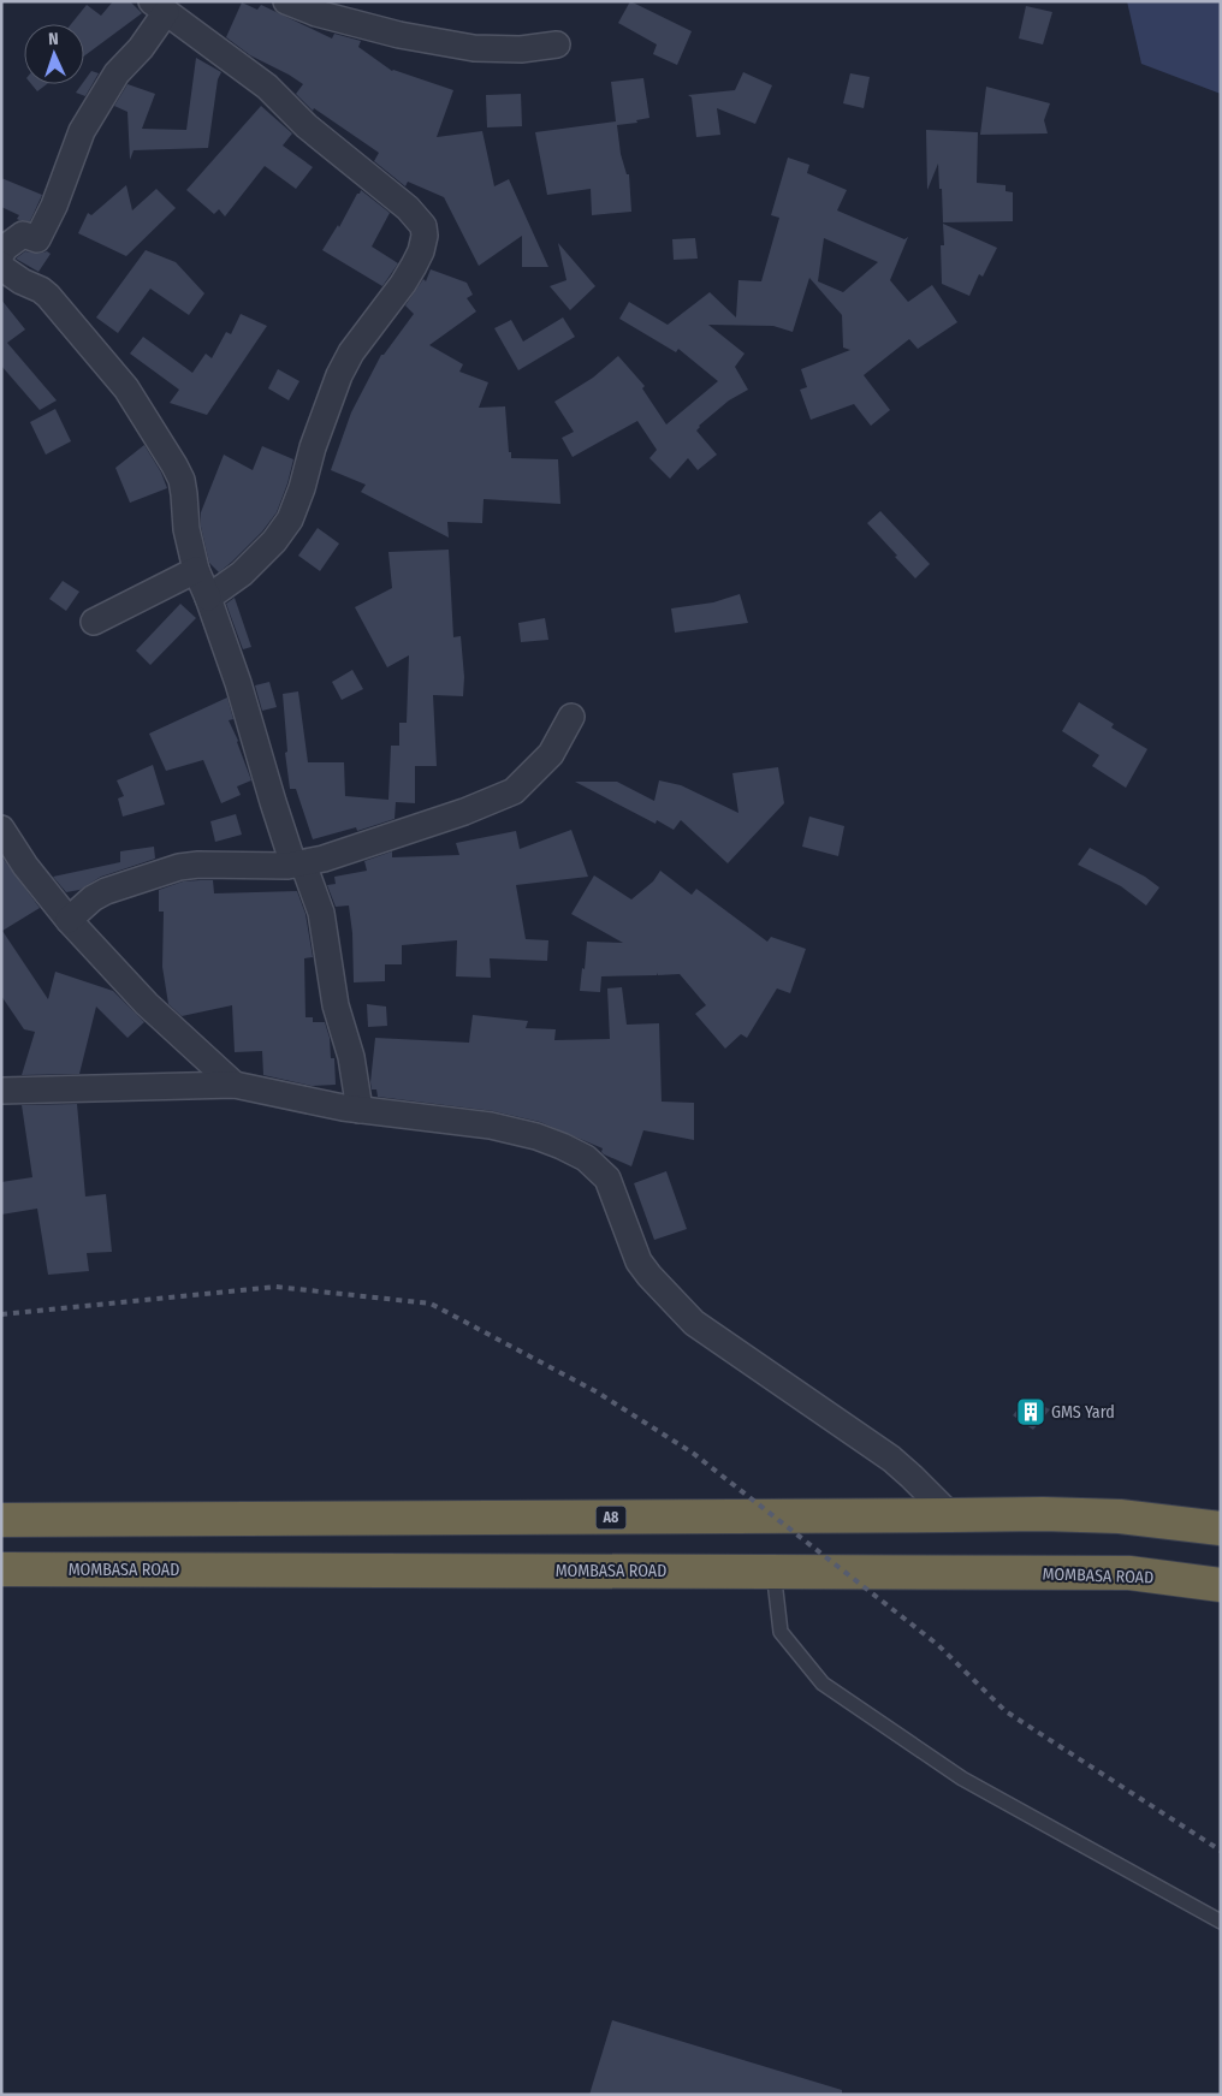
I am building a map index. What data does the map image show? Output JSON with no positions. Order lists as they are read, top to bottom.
{
  "streets": {
    "highway": ["A8", "MOMBASA ROAD"]
  },
  "places": {
    "building": ["GMS Yard"]
  },
  "north": "top"
}
